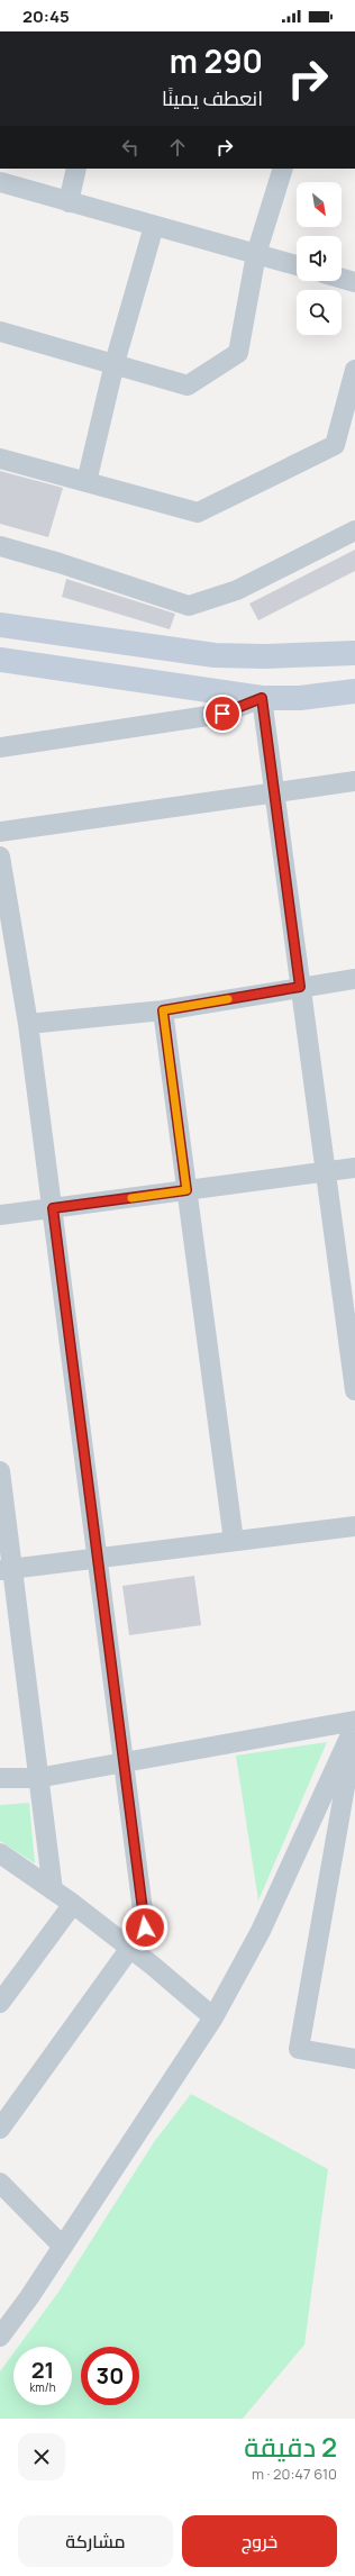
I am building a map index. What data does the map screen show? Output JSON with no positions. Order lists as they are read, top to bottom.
{
  "north": "bottom right",
  "page": {
    "status": "20:45",
    "turn": ["290 m", "انعطف يمينًا"],
    "speed": "21 km/h",
    "limit": "30",
    "heading": ["2 دقيقة", "610 m · 20:47"],
    "buttons": ["خروج", "مشاركة"]
  }
}
